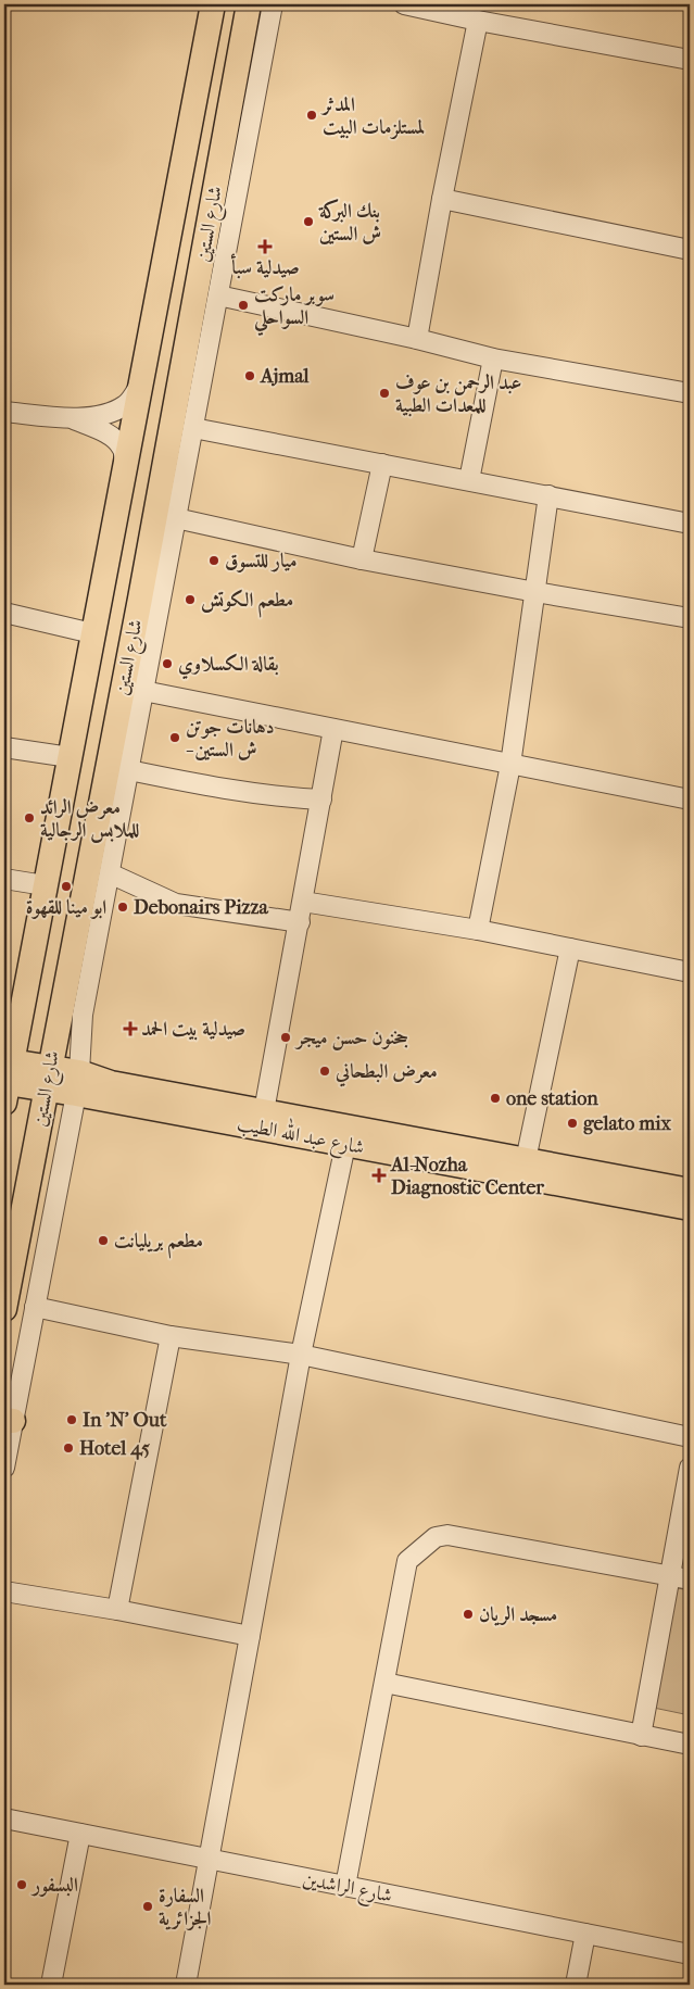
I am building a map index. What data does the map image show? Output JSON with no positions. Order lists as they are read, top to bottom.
{
  "streets": {
    "main road": ["شارع الستين", "شارع عبد الله الطيب"],
    "street": ["شارع الراشدين"]
  },
  "crossings": [
    ["شارع الستين", "شارع عبد الله الطيب"]
  ],
  "places": {
    "other": [
      "المدثر لمستلزمات البيت",
      "بنك البركة ش الستين",
      "سوبر ماركت السواحلي",
      "Ajmal",
      "عبد الرحمن بن عوف للمعدات الطبية",
      "ميار للتسوق",
      "مطعم الكوتش",
      "بقالة الكسلاوي",
      "دهانات جوتن - ش الستين",
      "معرض الرائد للملابس الرجالية",
      "ابو مينا للقهوة",
      "Debonairs Pizza",
      "جخنون حسن ميجر",
      "معرض البطحاني",
      "one station",
      "gelato mix",
      "مطعم بريليانت",
      "In 'N' Out",
      "Hotel 45",
      "مسجد الريان",
      "البسفور",
      "السفارة الجزائرية"
    ],
    "health": ["صيدلية سبأ", "صيدلية بيت الحمد", "Al-Nozha Diagnostic Center"]
  }
}
